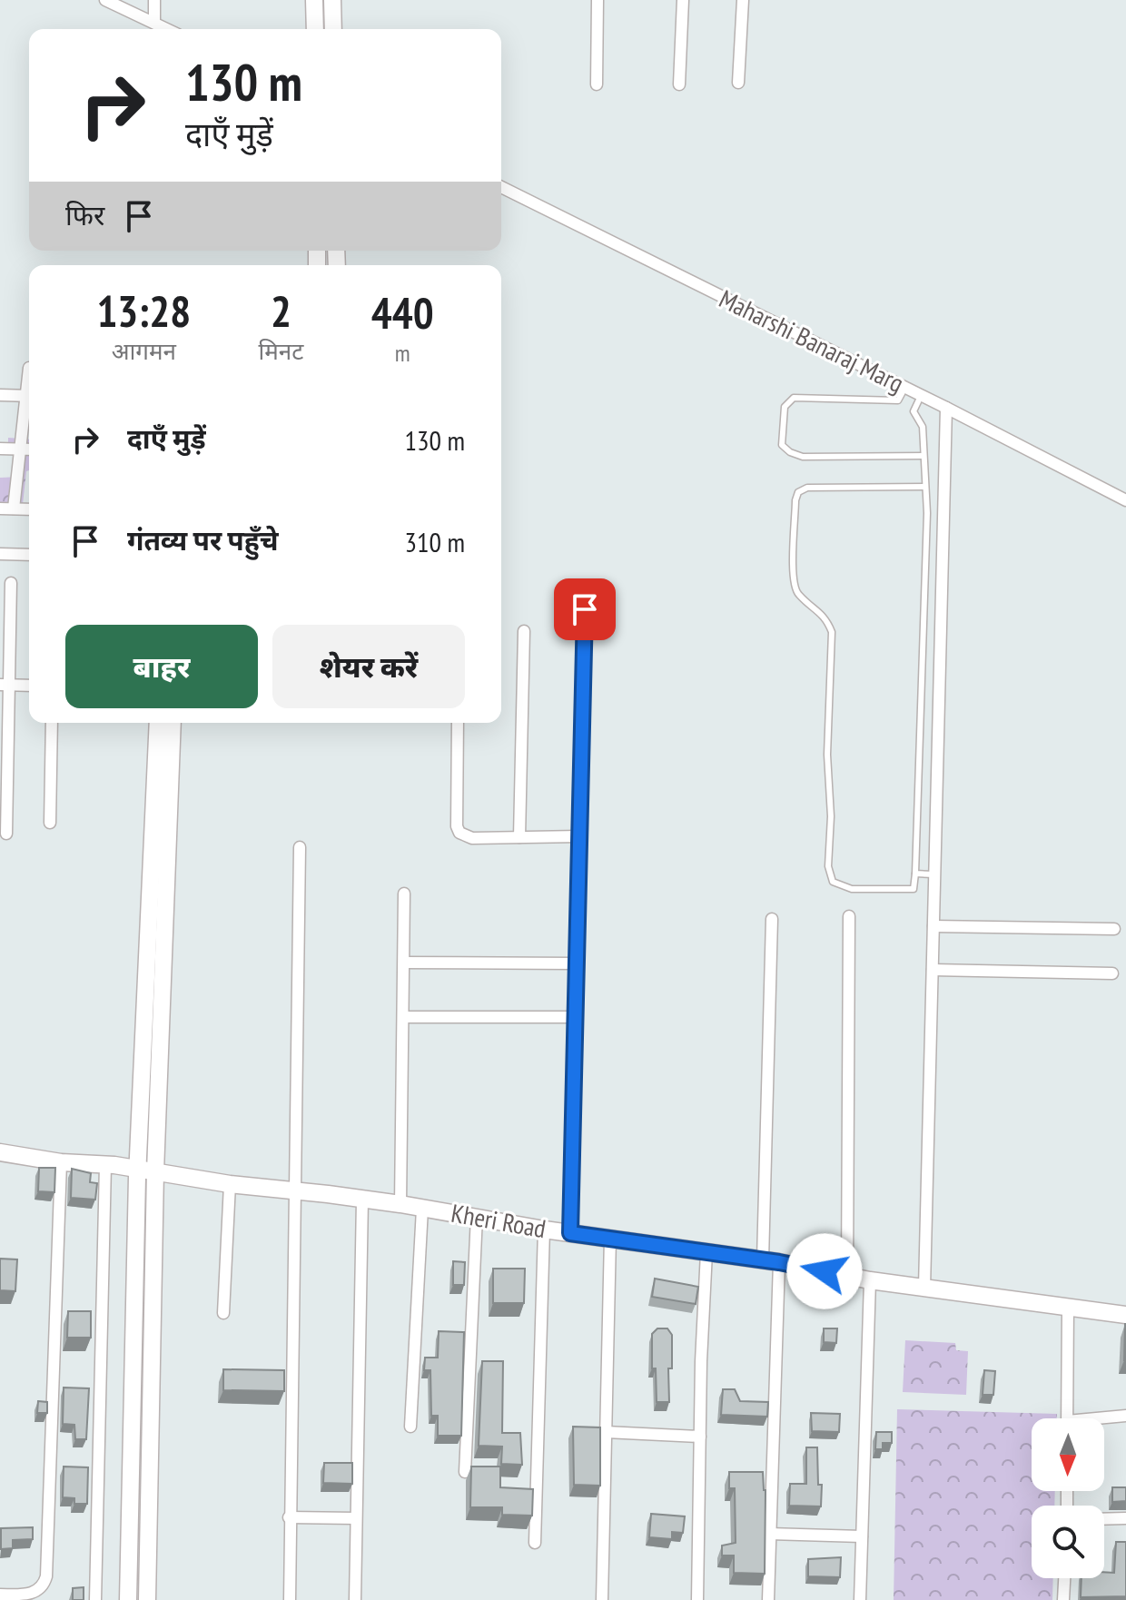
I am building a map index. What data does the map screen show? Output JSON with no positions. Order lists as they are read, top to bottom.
{
  "streets": {
    "street": ["Maharshi Banaraj Marg", "Kheri Road"]
  },
  "north": "bottom",
  "page": {
    "turn": ["130 m", "दाएँ मुड़ें"],
    "then": "फिर",
    "eta": [
      "13:28",
      "आगमन",
      "2",
      "मिनट",
      "440",
      "m"
    ],
    "list": [
      {
        "name": "दाएँ मुड़ें",
        "value": "130 m"
      },
      {
        "name": "गंतव्य पर पहुँचे",
        "value": "310 m"
      }
    ],
    "buttons": ["बाहर", "शेयर करें"]
  }
}
